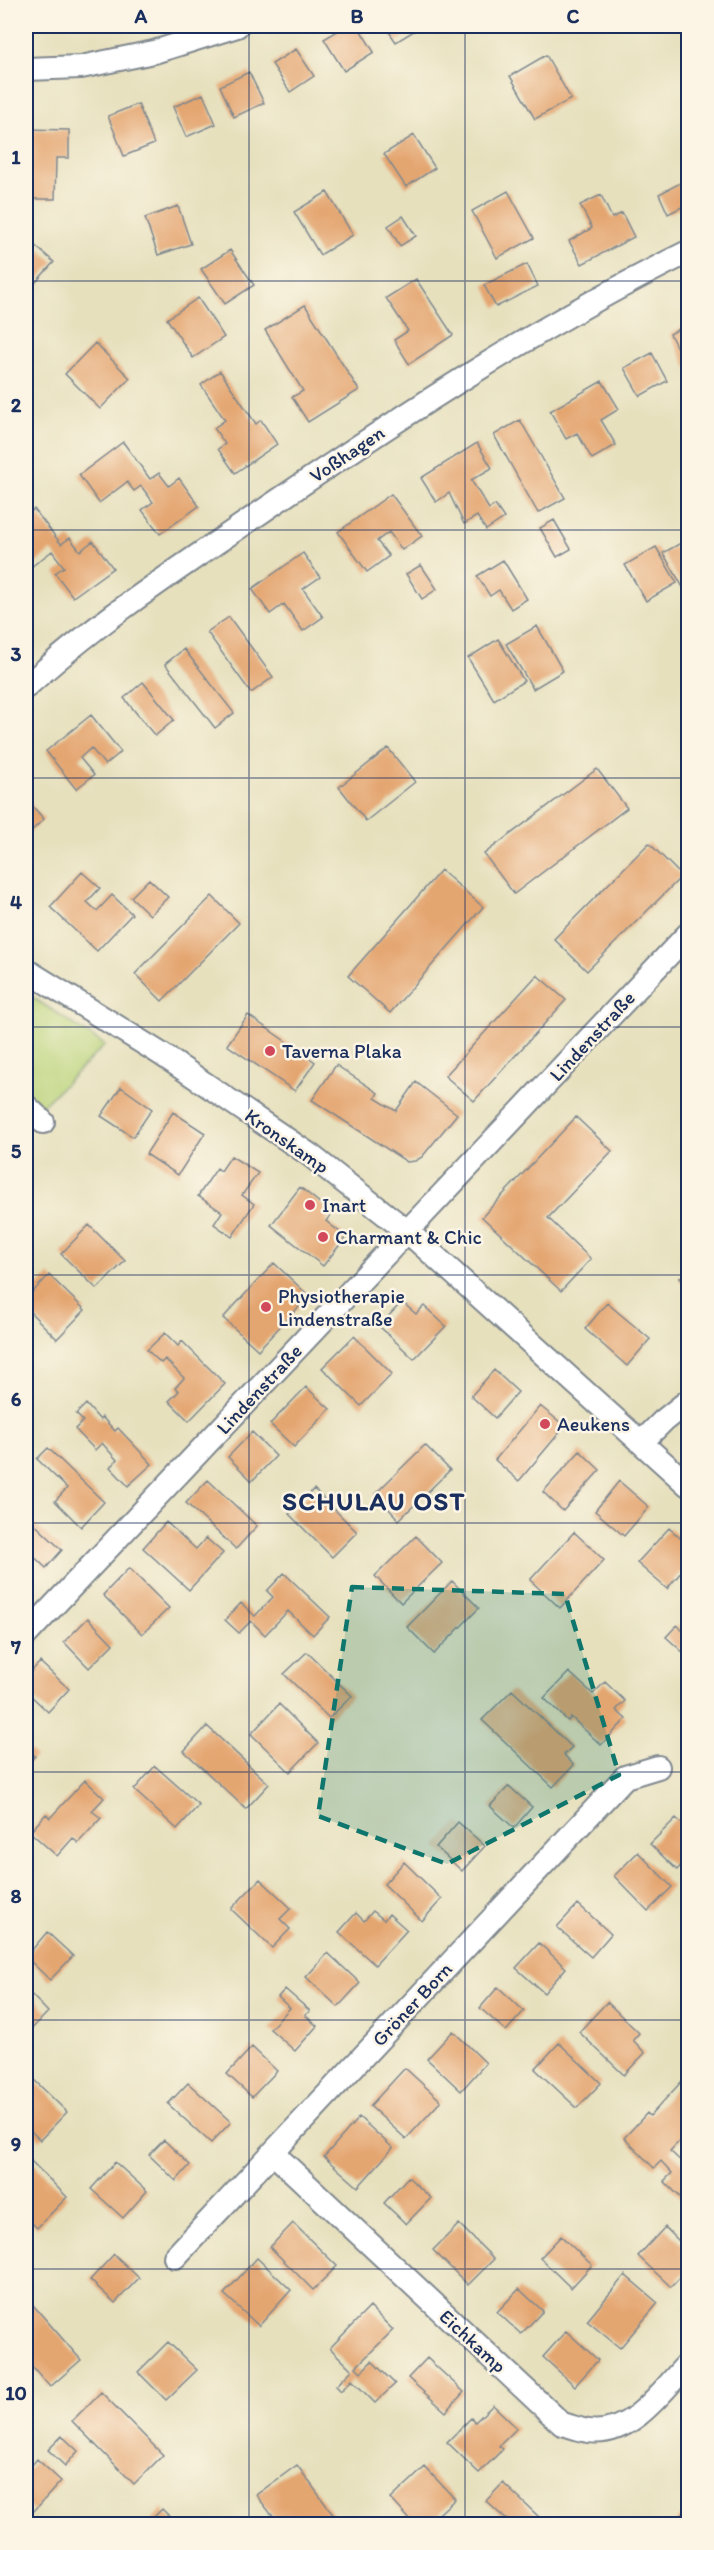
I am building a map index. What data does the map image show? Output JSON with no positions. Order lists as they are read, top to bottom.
{
  "streets": {
    "street": [
      "Voßhagen",
      "Lindenstraße",
      "Kronskamp",
      "Gröner Born",
      "Eichkamp"
    ]
  },
  "crossings": [
    ["Lindenstraße", "Kronskamp"],
    ["Gröner Born", "Eichkamp"]
  ],
  "districts": ["SCHULAU OST"],
  "places": [
    "Taverna Plaka",
    "Inart",
    "Charmant & Chic",
    "Physiotherapie Lindenstraße",
    "Aeukens"
  ],
  "grid": {
    "columns": ["A", "B", "C"],
    "rows": [
      "1",
      "2",
      "3",
      "4",
      "5",
      "6",
      "7",
      "8",
      "9",
      "10"
    ]
  }
}
